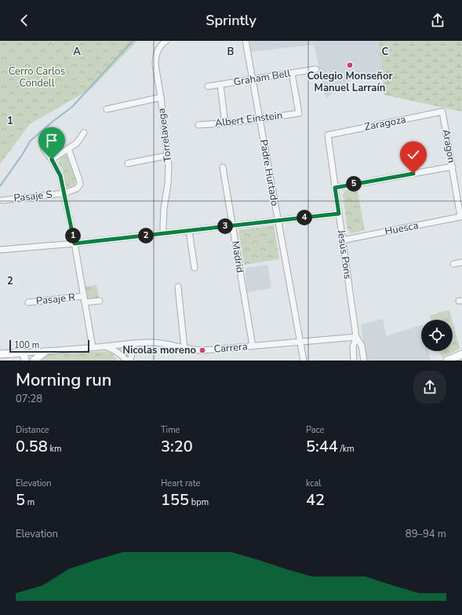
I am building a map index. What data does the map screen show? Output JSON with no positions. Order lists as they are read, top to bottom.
{
  "streets": {
    "main road": ["Carrera"],
    "street": [
      "Graham Bell",
      "Albert Einstein",
      "Zaragoza",
      "Torrelavega",
      "Aragon",
      "Padre Hurtado",
      "Pasaje S",
      "Huesca",
      "Jesús Pons",
      "Madrid",
      "Pasaje R"
    ]
  },
  "crossings": [
    ["Graham Bell", "Albert Einstein"],
    ["Graham Bell", "Padre Hurtado"],
    ["Albert Einstein", "Padre Hurtado"],
    ["Zaragoza", "Aragon"],
    ["Zaragoza", "Jesús Pons"],
    ["Aragon", "Huesca"],
    ["Padre Hurtado", "Carrera"],
    ["Huesca", "Jesús Pons"],
    ["Jesús Pons", "Carrera"],
    ["Madrid", "Carrera"]
  ],
  "parks": ["Cerro Carlos Condell"],
  "places": ["Colegio Monseñor Manuel Larraín", "Nicolas moreno"],
  "scale_bar": "100 m",
  "page": {
    "header": "Sprintly",
    "pins": [
      "5",
      "4",
      "3",
      "1",
      "2"
    ],
    "scale": "100 m",
    "heading": ["Morning run", "07:28"],
    "stats": [
      ["Distance", "0.58 km"],
      ["Time", "3:20"],
      ["Pace", "5:44 /km"],
      ["Elevation", "5 m"],
      ["Heart rate", "155 bpm"],
      ["kcal", "42"]
    ],
    "chart": ["Elevation", "89–94 m"]
  },
  "grid": {
    "columns": ["A", "B", "C"],
    "rows": ["1", "2"]
  }
}
